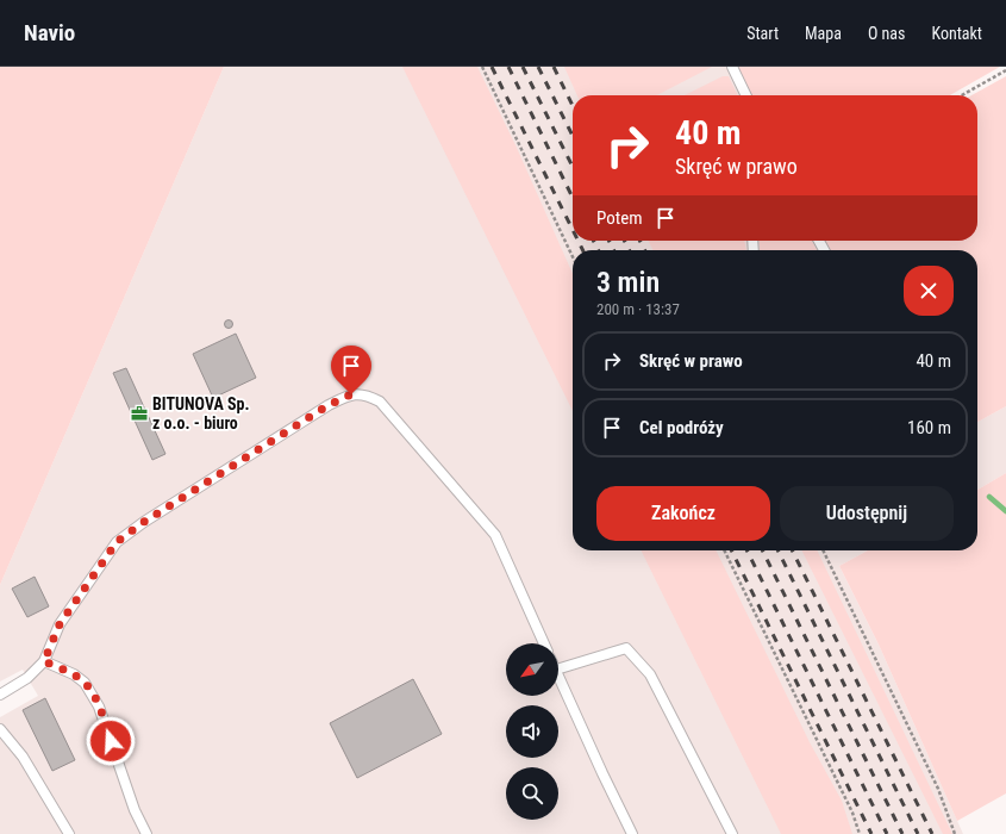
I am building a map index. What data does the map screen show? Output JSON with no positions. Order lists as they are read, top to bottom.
{
  "places": {
    "office": ["BITUNOVA Sp. z o.o. - biuro"]
  },
  "north": "bottom left",
  "page": {
    "header": "Navio",
    "nav": [
      "Start",
      "Mapa",
      "O nas",
      "Kontakt"
    ],
    "turn": ["40 m", "Skręć w prawo"],
    "then": "Potem",
    "heading": ["3 min", "200 m · 13:37"],
    "list": [
      {
        "name": "Skręć w prawo",
        "value": "40 m"
      },
      {
        "name": "Cel podróży",
        "value": "160 m"
      }
    ],
    "buttons": ["Zakończ", "Udostępnij"]
  }
}
